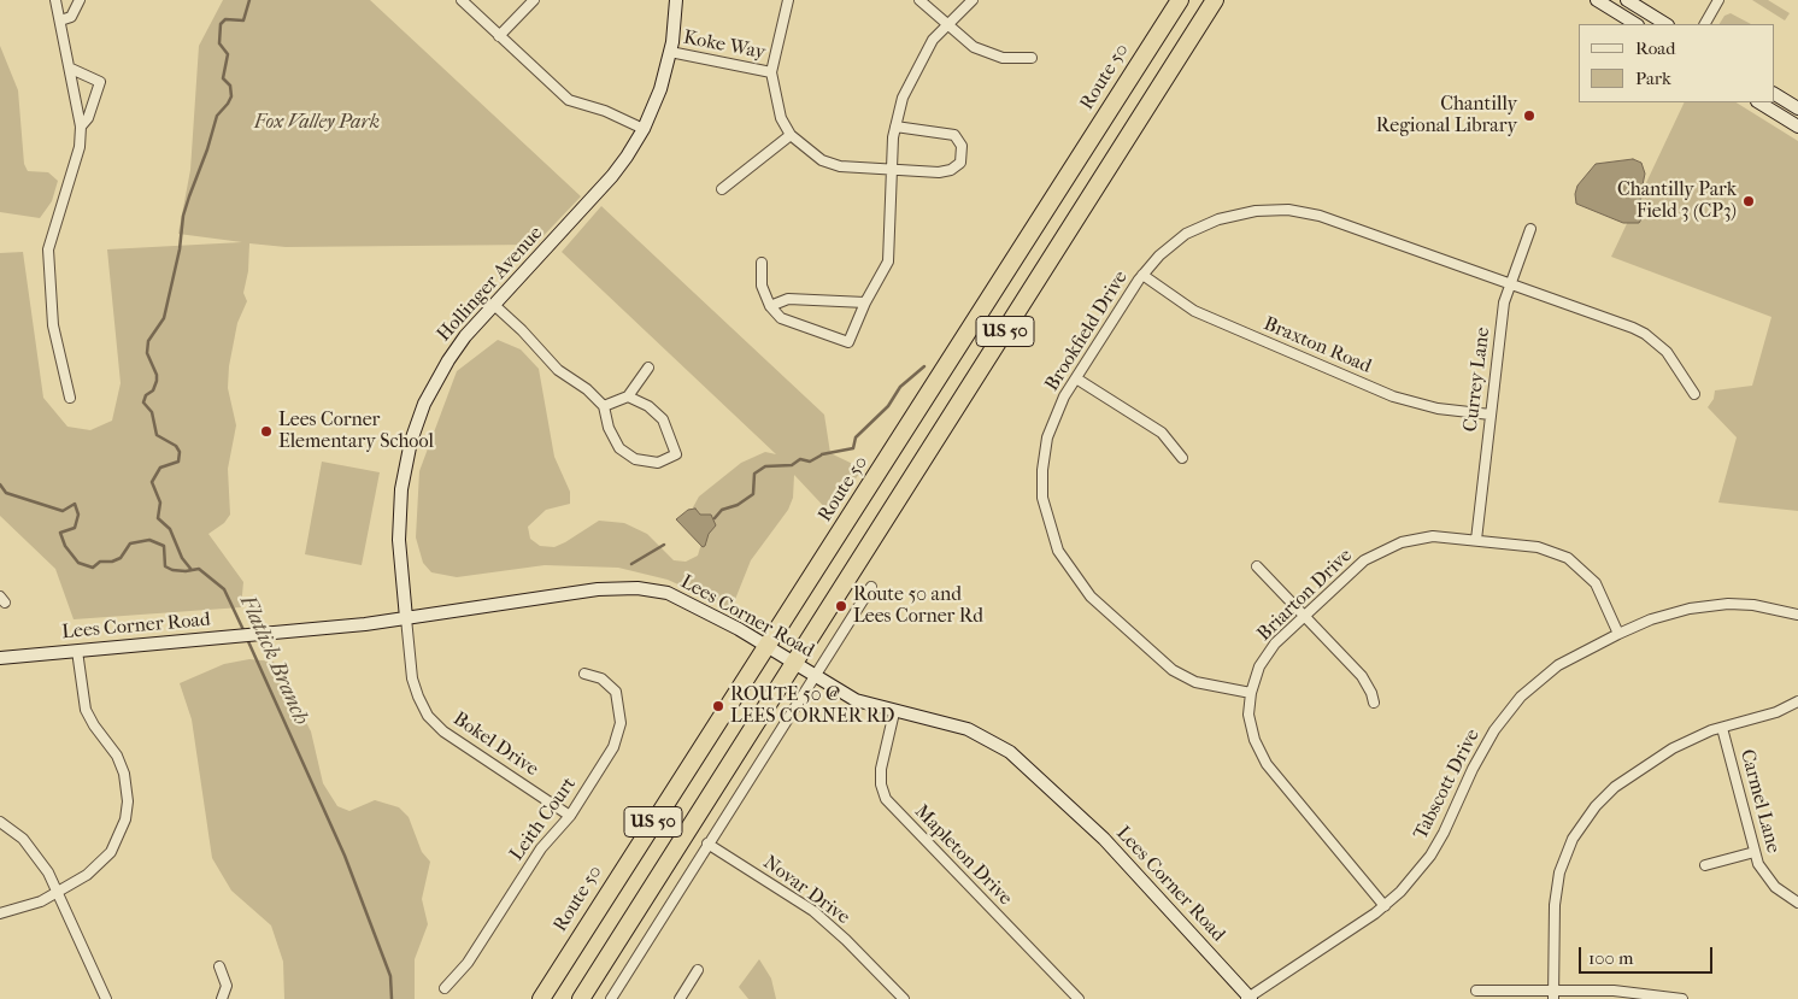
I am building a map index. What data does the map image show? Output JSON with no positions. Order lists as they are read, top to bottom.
{
  "streets": {
    "highway": ["Route 50", "US 50"],
    "street": [
      "Koke Way",
      "Hollinger Avenue",
      "Brookfield Drive",
      "Braxton Road",
      "Currey Lane",
      "Briarton Drive",
      "Lees Corner Road",
      "Bokel Drive",
      "Tabscott Drive",
      "Carmel Lane",
      "Leith Court",
      "Mapleton Drive",
      "Novar Drive"
    ]
  },
  "crossings": [
    ["Koke Way", "Hollinger Avenue"],
    ["Route 50", "Lees Corner Road"],
    ["Hollinger Avenue", "Lees Corner Road"],
    ["Hollinger Avenue", "Bokel Drive"],
    ["US 50", "Lees Corner Road"],
    ["Brookfield Drive", "Braxton Road"],
    ["Brookfield Drive", "Currey Lane"],
    ["Brookfield Drive", "Briarton Drive"],
    ["Braxton Road", "Currey Lane"],
    ["Currey Lane", "Briarton Drive"],
    ["Briarton Drive", "Tabscott Drive"],
    ["Lees Corner Road", "Bokel Drive"],
    ["Lees Corner Road", "Tabscott Drive"],
    ["Lees Corner Road", "Mapleton Drive"],
    ["Bokel Drive", "Leith Court"]
  ],
  "water": ["Flatlick Branch"],
  "parks": ["Fox Valley Park"],
  "places": [
    "Chantilly Regional Library",
    "Chantilly Park Field 3 (CP3)",
    "Lees Corner Elementary School",
    "Route 50 and Lees Corner Rd",
    "ROUTE 50 @ LEES CORNER RD"
  ],
  "legend": ["Road", "Park"],
  "scale_bar": "100 m"
}
